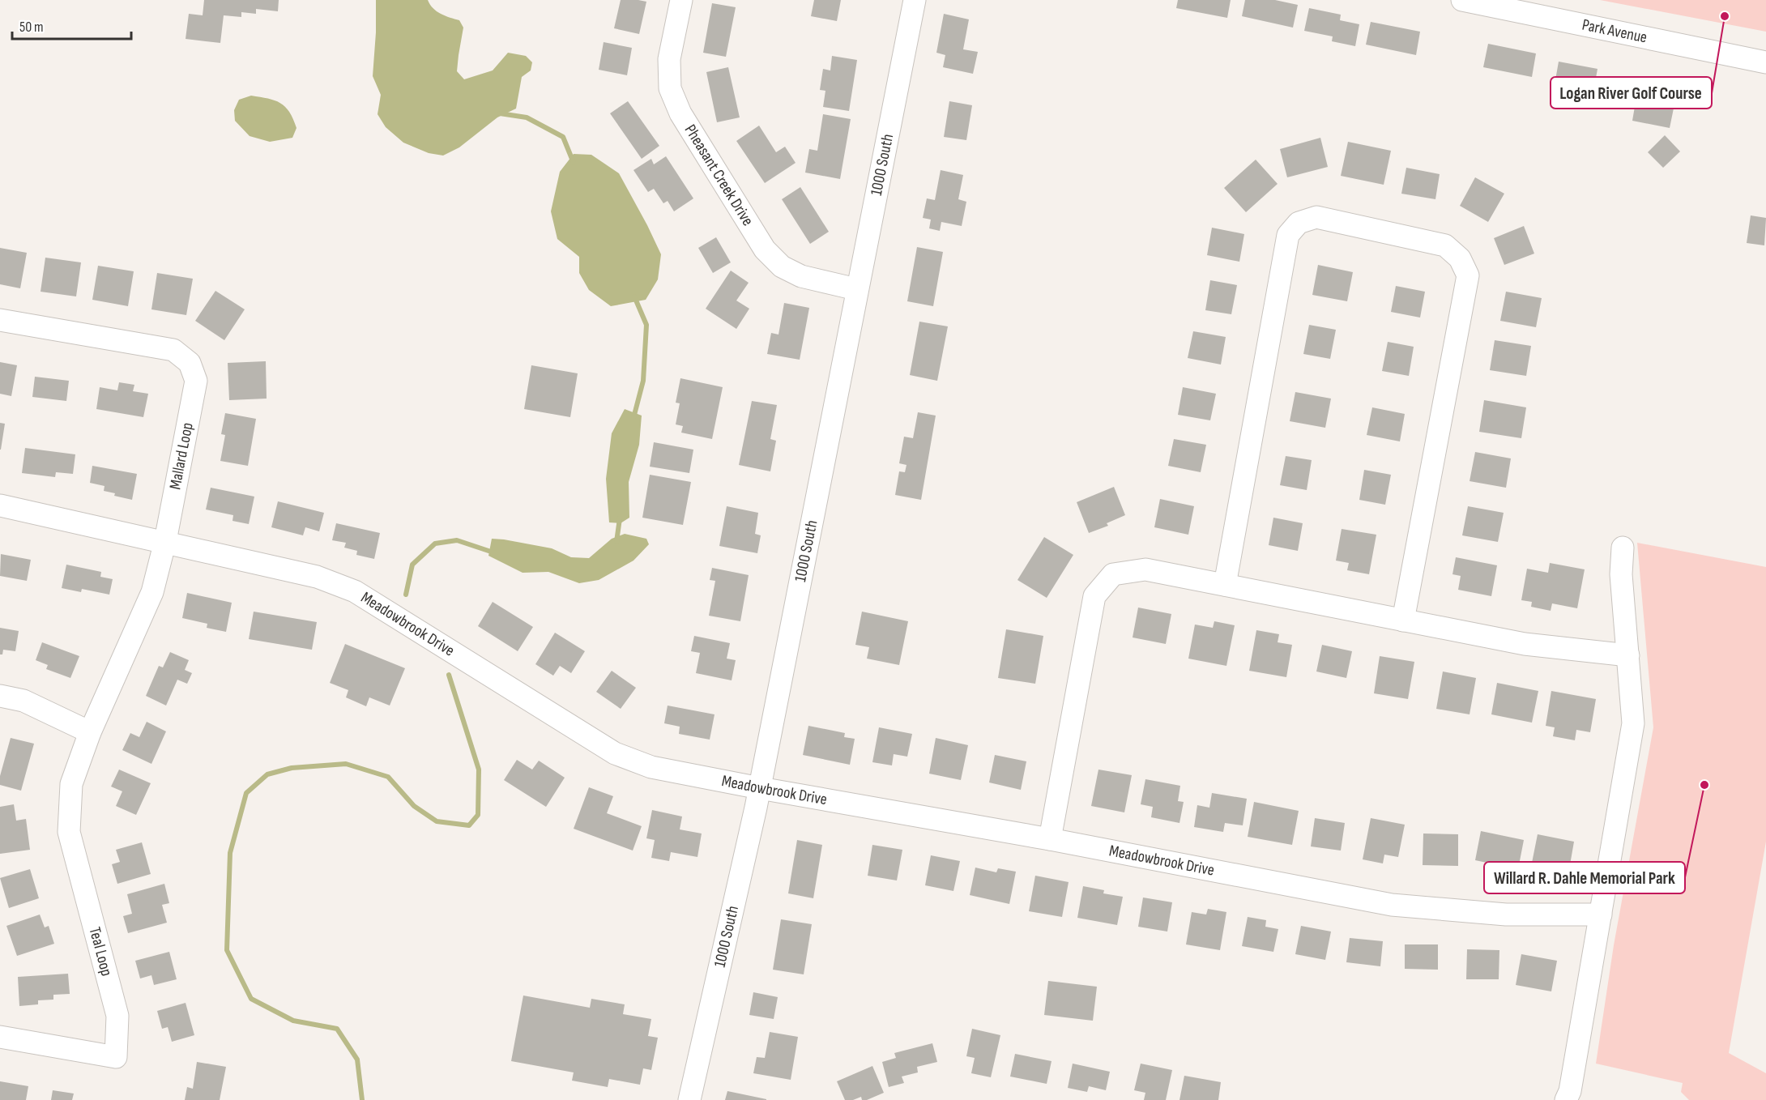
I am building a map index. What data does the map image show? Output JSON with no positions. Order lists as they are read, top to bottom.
{
  "streets": {
    "street": [
      "Park Avenue",
      "1000 South",
      "Pheasant Creek Drive",
      "Mallard Loop",
      "Meadowbrook Drive",
      "Teal Loop"
    ]
  },
  "crossings": [
    ["1000 South", "Pheasant Creek Drive"],
    ["1000 South", "Meadowbrook Drive"],
    ["Mallard Loop", "Meadowbrook Drive"],
    ["Mallard Loop", "Teal Loop"]
  ],
  "places": ["Logan River Golf Course", "Willard R. Dahle Memorial Park"],
  "scale_bar": "50 m"
}
